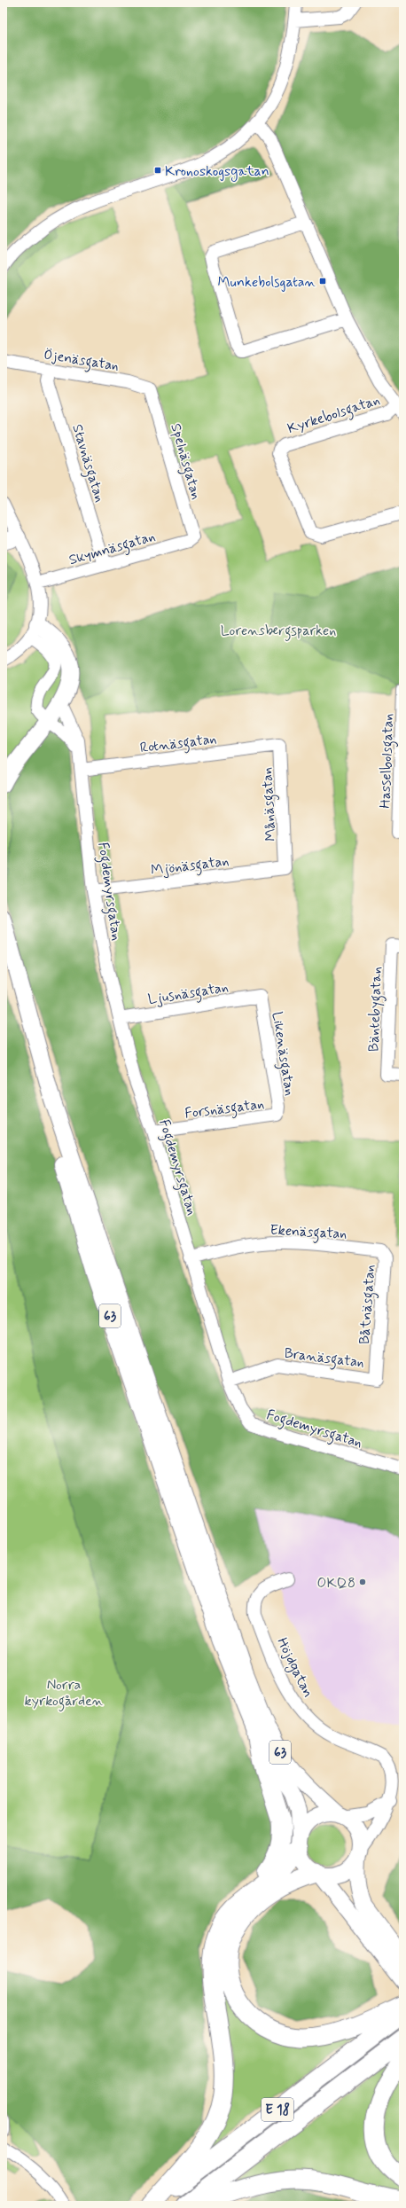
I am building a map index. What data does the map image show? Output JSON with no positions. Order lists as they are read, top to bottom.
{
  "streets": {
    "highway": ["E 18"],
    "main road": ["63"],
    "street": [
      "Öjenäsgatan",
      "Kyrkebolsgatan",
      "Spelnäsgatan",
      "Stavnäsgatan",
      "Skymnäsgatan",
      "Rotnäsgatan",
      "Hasselbolsgatan",
      "Månäsgatan",
      "Mjönäsgatan",
      "Fogdemyrsgatan",
      "Ljusnäsgatan",
      "Bäntebygatan",
      "Likenäsgatan",
      "Forsnäsgatan",
      "Ekenäsgatan",
      "Båtnäsgatan",
      "Branäsgatan",
      "Höjdgatan"
    ]
  },
  "crossings": [
    ["Öjenäsgatan", "Spelnäsgatan"],
    ["Öjenäsgatan", "Stavnäsgatan"],
    ["Spelnäsgatan", "Skymnäsgatan"],
    ["Stavnäsgatan", "Skymnäsgatan"],
    ["Rotnäsgatan", "Månäsgatan"],
    ["Rotnäsgatan", "Fogdemyrsgatan"],
    ["Månäsgatan", "Mjönäsgatan"],
    ["Mjönäsgatan", "Fogdemyrsgatan"],
    ["Fogdemyrsgatan", "Ljusnäsgatan"],
    ["Fogdemyrsgatan", "Forsnäsgatan"],
    ["Fogdemyrsgatan", "Ekenäsgatan"],
    ["Fogdemyrsgatan", "Branäsgatan"],
    ["Ljusnäsgatan", "Likenäsgatan"],
    ["Likenäsgatan", "Forsnäsgatan"],
    ["Ekenäsgatan", "Båtnäsgatan"],
    ["Båtnäsgatan", "Branäsgatan"],
    ["63", "Höjdgatan"]
  ],
  "parks": ["Lorensbergsparken", "Norra kyrkogården"],
  "places": {
    "transit": ["Kronoskogsgatan", "Munkebolsgatan"],
    "other": ["OKQ8"]
  }
}
